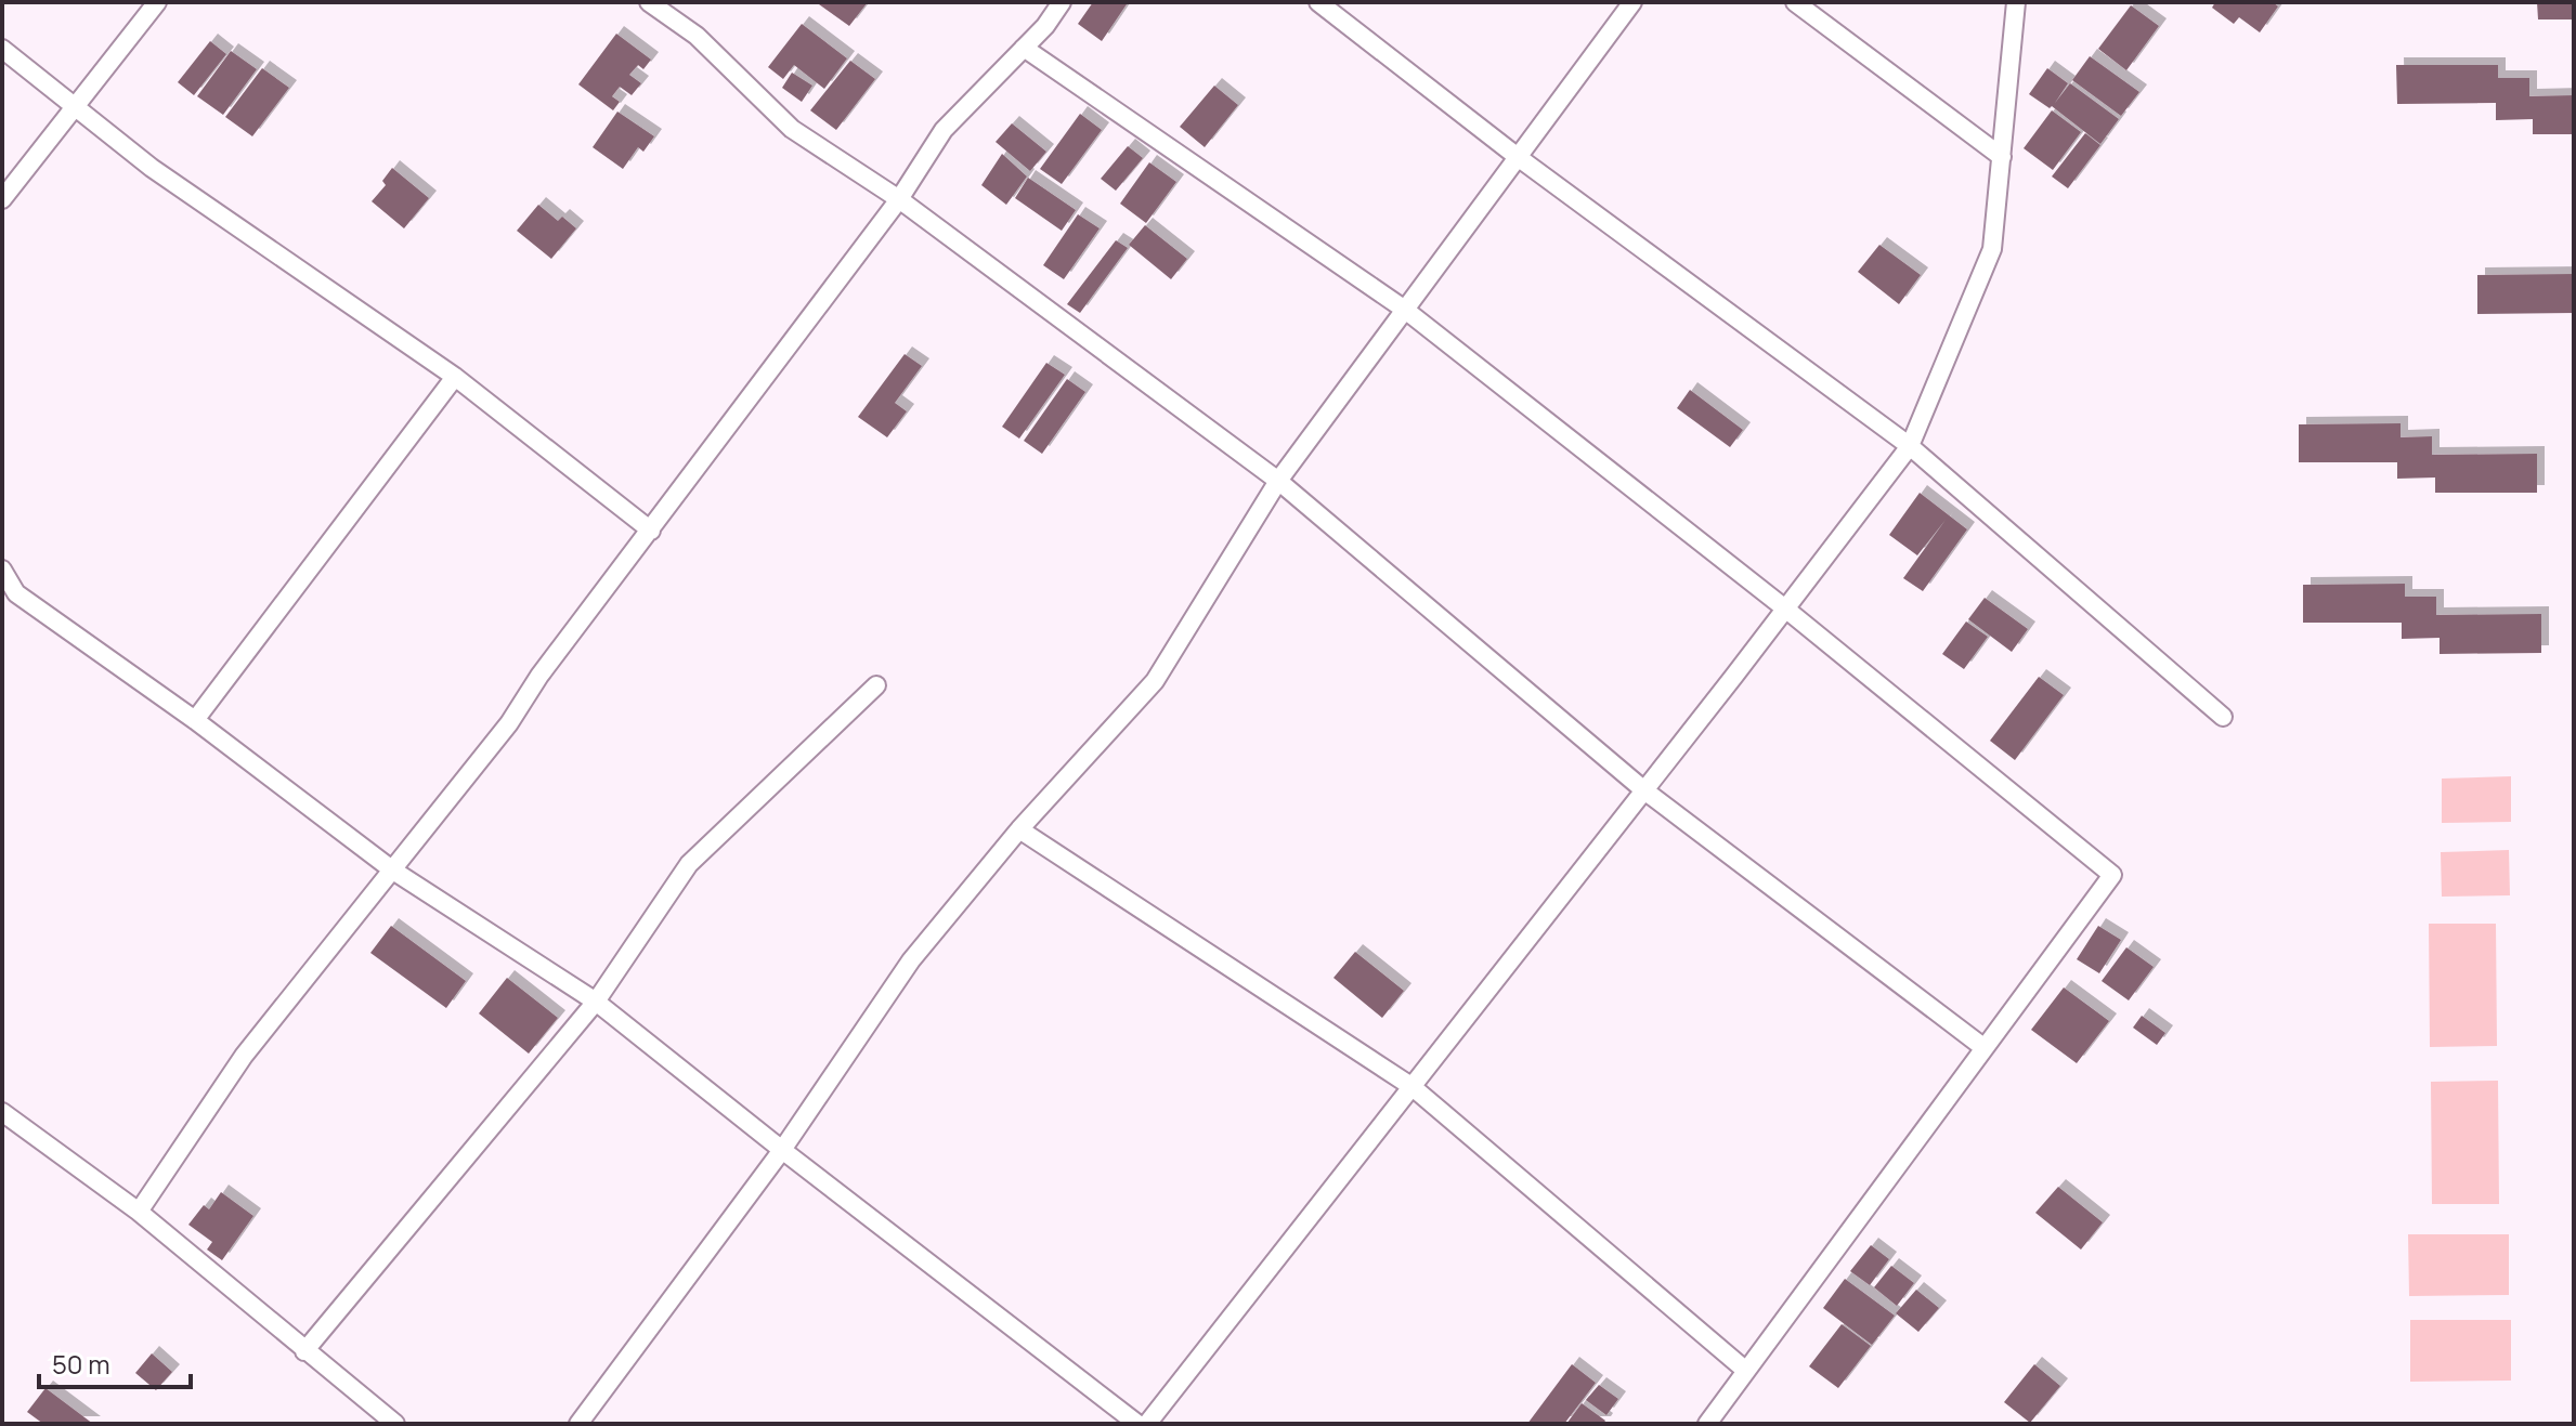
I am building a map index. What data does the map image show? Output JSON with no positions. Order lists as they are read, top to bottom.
{
  "scale_bar": "50 m"
}
